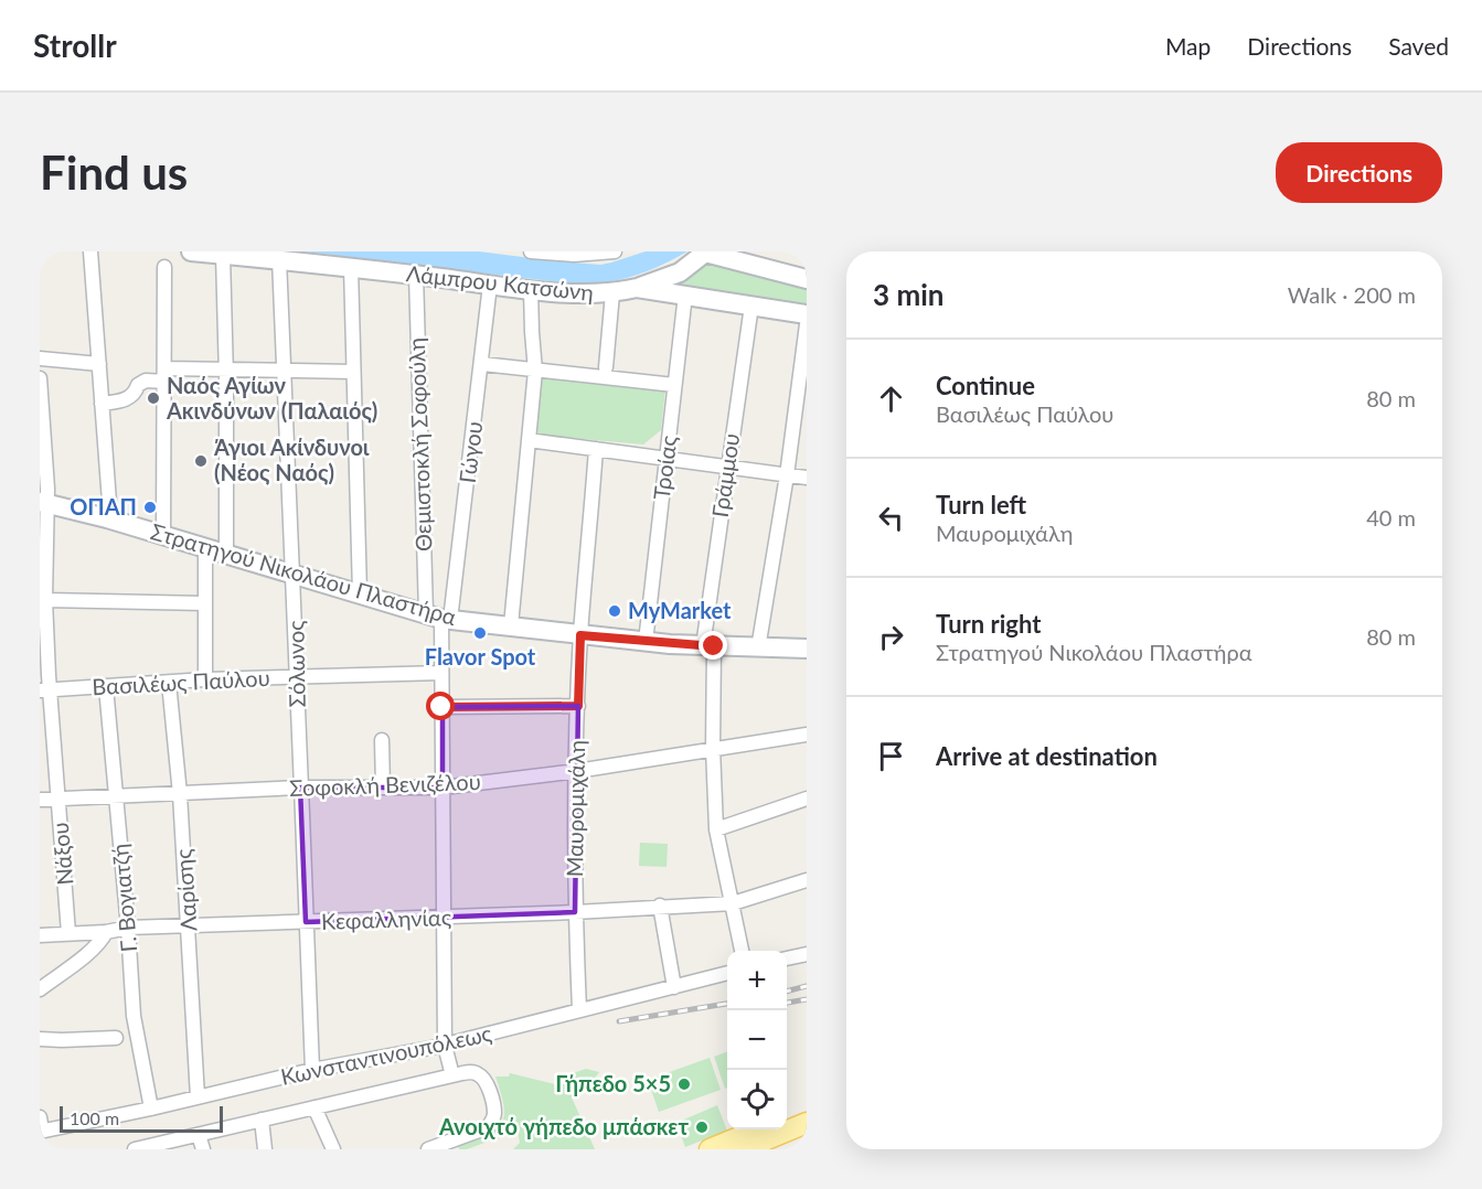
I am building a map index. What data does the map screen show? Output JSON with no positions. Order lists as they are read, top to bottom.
{
  "streets": {
    "street": [
      "Λάμπρου Κατσώνη",
      "Θεμιστοκλή Σοφούλη",
      "Γώγου",
      "Τροίας",
      "Γράμμου",
      "Στρατηγού Νικολάου Πλαστήρα",
      "Σόλωνος",
      "Βασιλέως Παύλου",
      "Σοφοκλή Βενιζέλου",
      "Μαυρομιχάλη",
      "Νάξου",
      "Λαρίσης",
      "Γ. Βογιατζή",
      "Κεφαλληνίας",
      "Κωνσταντινουπόλεως"
    ]
  },
  "crossings": [
    ["Λάμπρου Κατσώνη", "Θεμιστοκλή Σοφούλη"],
    ["Λάμπρου Κατσώνη", "Γώγου"],
    ["Λάμπρου Κατσώνη", "Τροίας"],
    ["Λάμπρου Κατσώνη", "Γράμμου"],
    ["Λάμπρου Κατσώνη", "Σόλωνος"],
    ["Θεμιστοκλή Σοφούλη", "Γώγου"],
    ["Θεμιστοκλή Σοφούλη", "Στρατηγού Νικολάου Πλαστήρα"],
    ["Γώγου", "Στρατηγού Νικολάου Πλαστήρα"],
    ["Τροίας", "Στρατηγού Νικολάου Πλαστήρα"],
    ["Γράμμου", "Στρατηγού Νικολάου Πλαστήρα"],
    ["Γράμμου", "Σοφοκλή Βενιζέλου"],
    ["Γράμμου", "Κεφαλληνίας"],
    ["Στρατηγού Νικολάου Πλαστήρα", "Σόλωνος"],
    ["Στρατηγού Νικολάου Πλαστήρα", "Μαυρομιχάλη"],
    ["Στρατηγού Νικολάου Πλαστήρα", "Νάξου"],
    ["Σόλωνος", "Βασιλέως Παύλου"],
    ["Σόλωνος", "Σοφοκλή Βενιζέλου"],
    ["Σόλωνος", "Κεφαλληνίας"],
    ["Σόλωνος", "Κωνσταντινουπόλεως"],
    ["Βασιλέως Παύλου", "Νάξου"],
    ["Βασιλέως Παύλου", "Λαρίσης"],
    ["Βασιλέως Παύλου", "Γ. Βογιατζή"],
    ["Σοφοκλή Βενιζέλου", "Μαυρομιχάλη"],
    ["Σοφοκλή Βενιζέλου", "Νάξου"],
    ["Σοφοκλή Βενιζέλου", "Λαρίσης"],
    ["Σοφοκλή Βενιζέλου", "Γ. Βογιατζή"],
    ["Μαυρομιχάλη", "Κεφαλληνίας"],
    ["Μαυρομιχάλη", "Κωνσταντινουπόλεως"],
    ["Νάξου", "Κεφαλληνίας"],
    ["Λαρίσης", "Κεφαλληνίας"],
    ["Λαρίσης", "Κωνσταντινουπόλεως"],
    ["Γ. Βογιατζή", "Κεφαλληνίας"],
    ["Γ. Βογιατζή", "Κωνσταντινουπόλεως"]
  ],
  "places": [
    "Ναός Αγίων Ακινδύνων (Παλαιός)",
    "Άγιοι Ακίνδυνοι (Νέος Ναός)",
    "ΟΠΑΠ",
    "MyMarket",
    "Flavor Spot",
    "Γήπεδο 5×5",
    "Ανοιχτό γήπεδο μπάσκετ"
  ],
  "scale_bar": "100 m",
  "page": {
    "header": "Strollr",
    "nav": ["Map", "Directions", "Saved"],
    "buttons": "Directions",
    "title": "Find us",
    "heading": ["3 min", "Walk · 200 m"],
    "list": [
      ["Continue", "Βασιλέως Παύλου", "80 m"],
      ["Turn left", "Μαυρομιχάλη", "40 m"],
      ["Turn right", "Στρατηγού Νικολάου Πλαστήρα", "80 m"],
      "Arrive at destination"
    ],
    "map_buttons": ["+", "−"],
    "scale": "100 m"
  }
}
